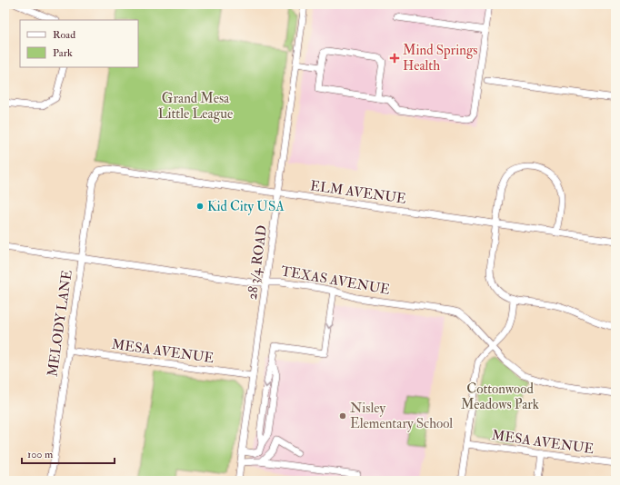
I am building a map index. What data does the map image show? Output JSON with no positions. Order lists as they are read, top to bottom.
{
  "streets": {
    "street": [
      "ELM AVENUE",
      "28 3/4 ROAD",
      "TEXAS AVENUE",
      "MELODY LANE",
      "MESA AVENUE"
    ]
  },
  "crossings": [
    ["ELM AVENUE", "28 3/4 ROAD"],
    ["ELM AVENUE", "MELODY LANE"],
    ["28 3/4 ROAD", "TEXAS AVENUE"],
    ["28 3/4 ROAD", "MESA AVENUE"],
    ["TEXAS AVENUE", "MELODY LANE"],
    ["MELODY LANE", "MESA AVENUE"]
  ],
  "parks": ["Grand Mesa Little League", "Cottonwood Meadows Park"],
  "places": {
    "health": ["Mind Springs Health"],
    "other": ["Kid City USA", "Nisley Elementary School"]
  },
  "legend": ["Road", "Park"],
  "scale_bar": "100 m"
}
